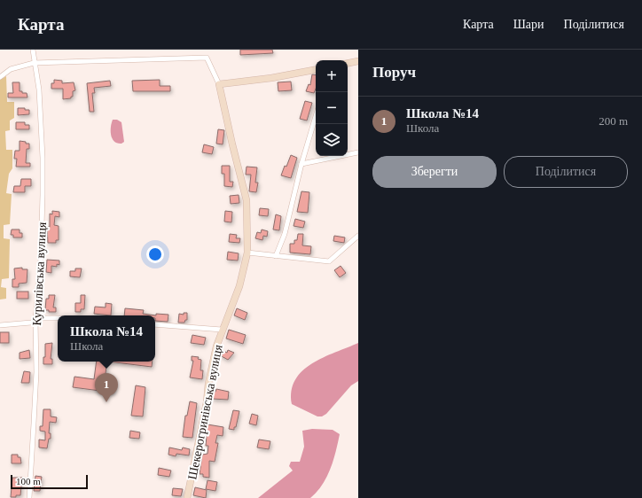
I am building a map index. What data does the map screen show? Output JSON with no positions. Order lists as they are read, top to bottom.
{
  "streets": {
    "street": ["Курилівська вулиця", "Шекерогринівська вулиця"]
  },
  "crossings": [
    ["Курилівська вулиця", "Шекерогринівська вулиця"]
  ],
  "scale_bar": "100 m",
  "page": {
    "header": "Карта",
    "nav": ["Карта", "Шари", "Поділитися"],
    "heading": "Поруч",
    "map_buttons": ["+", "−"],
    "list": [
      {
        "mark": "1",
        "name": "Школа №14",
        "note": "Школа",
        "value": "200 m"
      }
    ],
    "buttons": ["Зберегти", "Поділитися"],
    "popup": ["Школа №14", "Школа"],
    "pins": "1",
    "scale": "100 m"
  }
}
